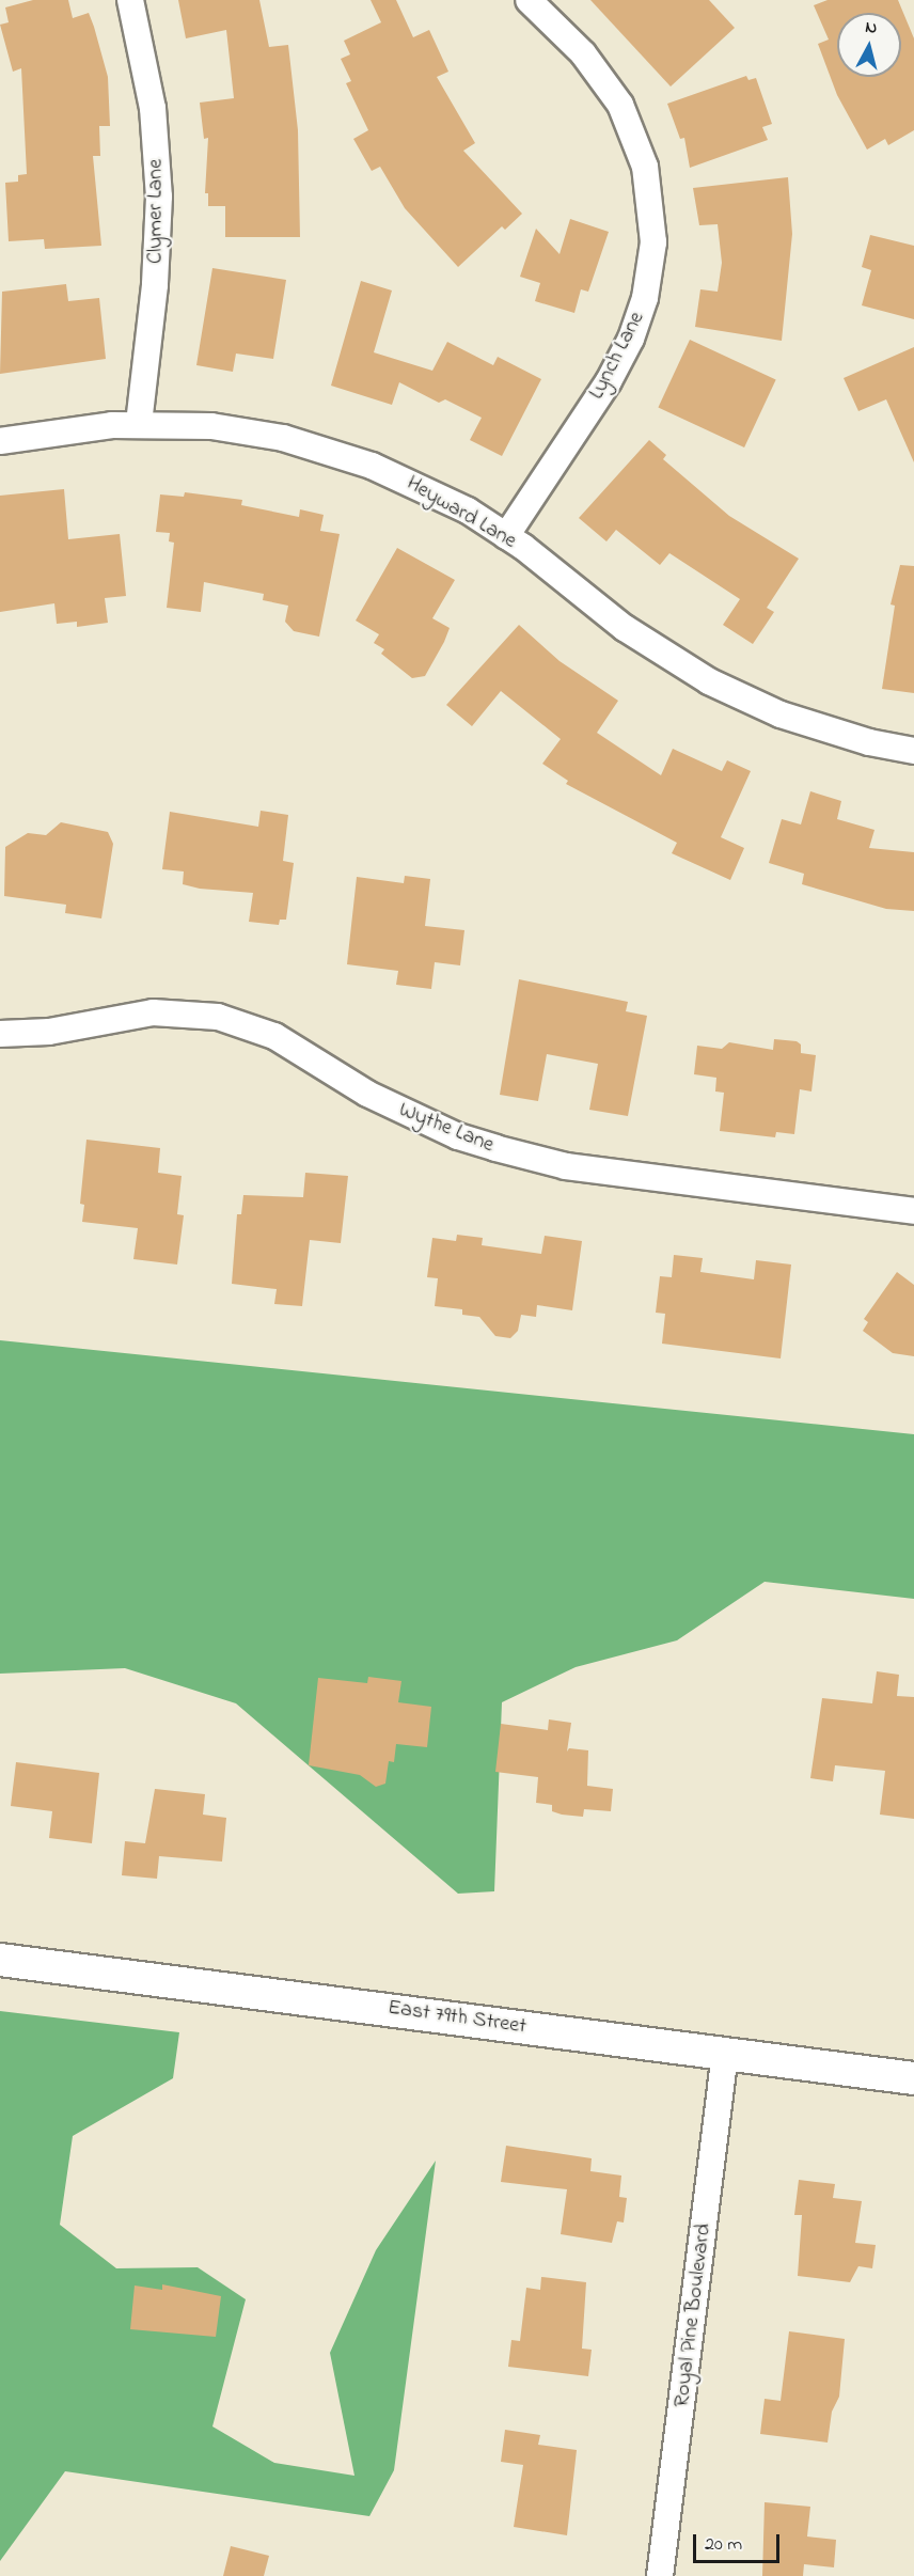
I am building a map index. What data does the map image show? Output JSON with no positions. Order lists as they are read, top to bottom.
{
  "streets": {
    "street": [
      "Clymer Lane",
      "Lynch Lane",
      "Heyward Lane",
      "Wythe Lane",
      "East 79th Street",
      "Royal Pine Boulevard"
    ]
  },
  "crossings": [
    ["Clymer Lane", "Heyward Lane"],
    ["Lynch Lane", "Heyward Lane"],
    ["East 79th Street", "Royal Pine Boulevard"]
  ],
  "scale_bar": "20 m",
  "north": "top"
}
